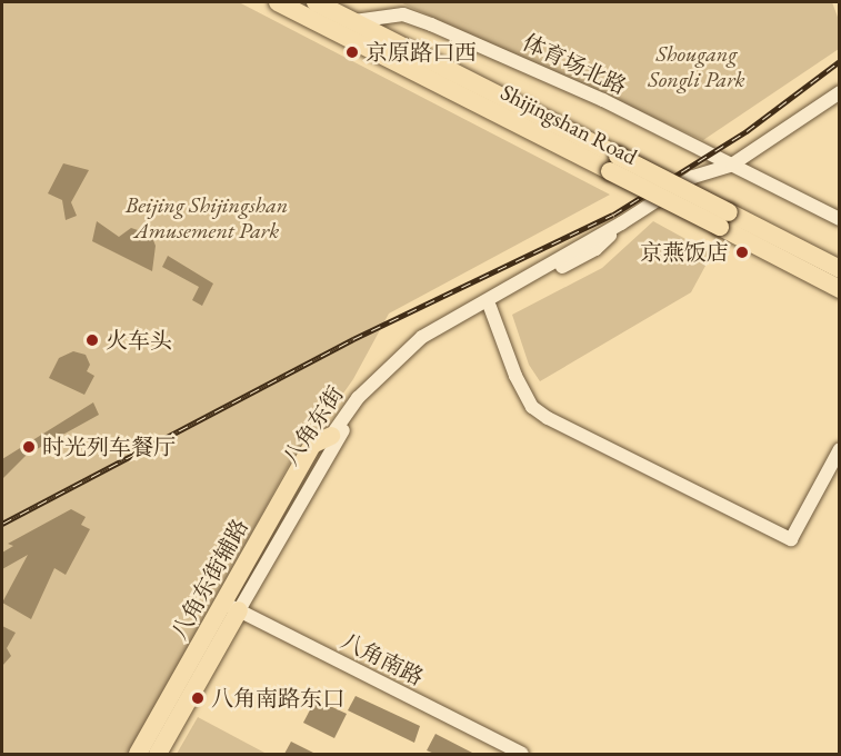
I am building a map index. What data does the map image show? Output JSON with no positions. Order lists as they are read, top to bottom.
{
  "streets": {
    "main road": ["Shijingshan Road", "八角东街", "八角东街辅路"],
    "street": ["体育场北路", "八角南路"]
  },
  "crossings": [
    ["体育场北路", "Shijingshan Road"],
    ["体育场北路", "八角东街"],
    ["八角东街", "八角东街辅路"],
    ["八角东街", "八角南路"],
    ["八角东街辅路", "八角南路"]
  ],
  "parks": ["Shougang Songli Park", "Beijing Shijingshan Amusement Park"],
  "places": [
    "京原路口西",
    "京燕饭店",
    "火车头",
    "时光列车餐厅",
    "八角南路东口"
  ]
}
